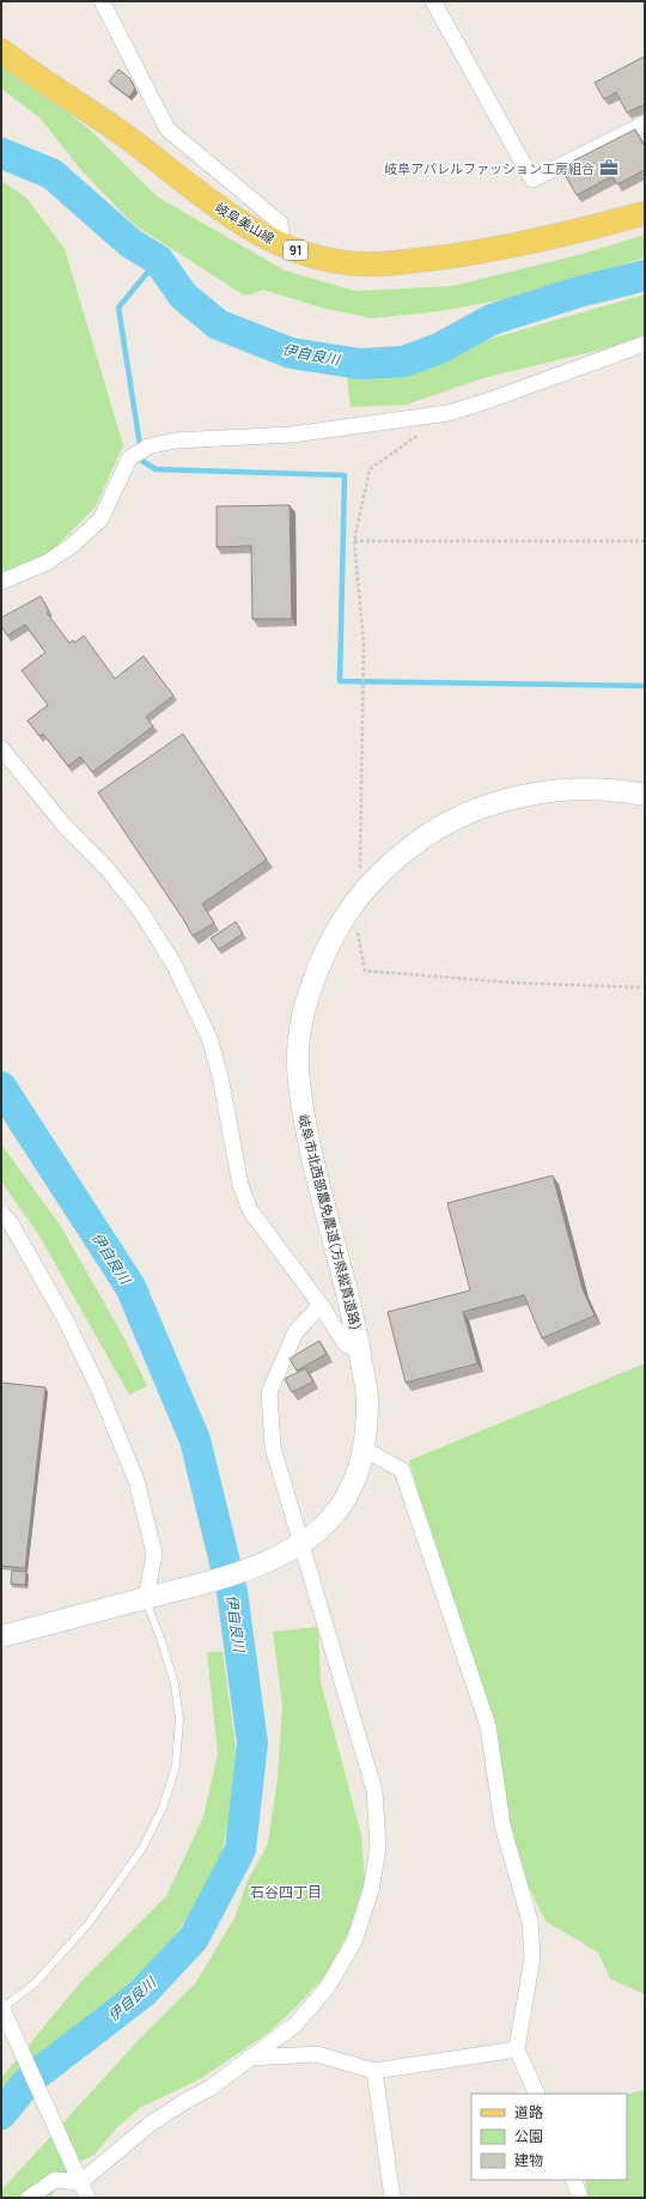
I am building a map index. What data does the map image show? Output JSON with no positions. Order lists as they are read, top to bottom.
{
  "streets": {
    "main road": ["岐阜美山線", "91"],
    "street": ["岐阜市北西部農免農道(方県縦貫道路)"]
  },
  "districts": ["石谷四丁目"],
  "water": ["伊自良川"],
  "places": {
    "office": ["岐阜アパレルファッション工房組合"]
  },
  "legend": ["道路", "公園", "建物"]
}
